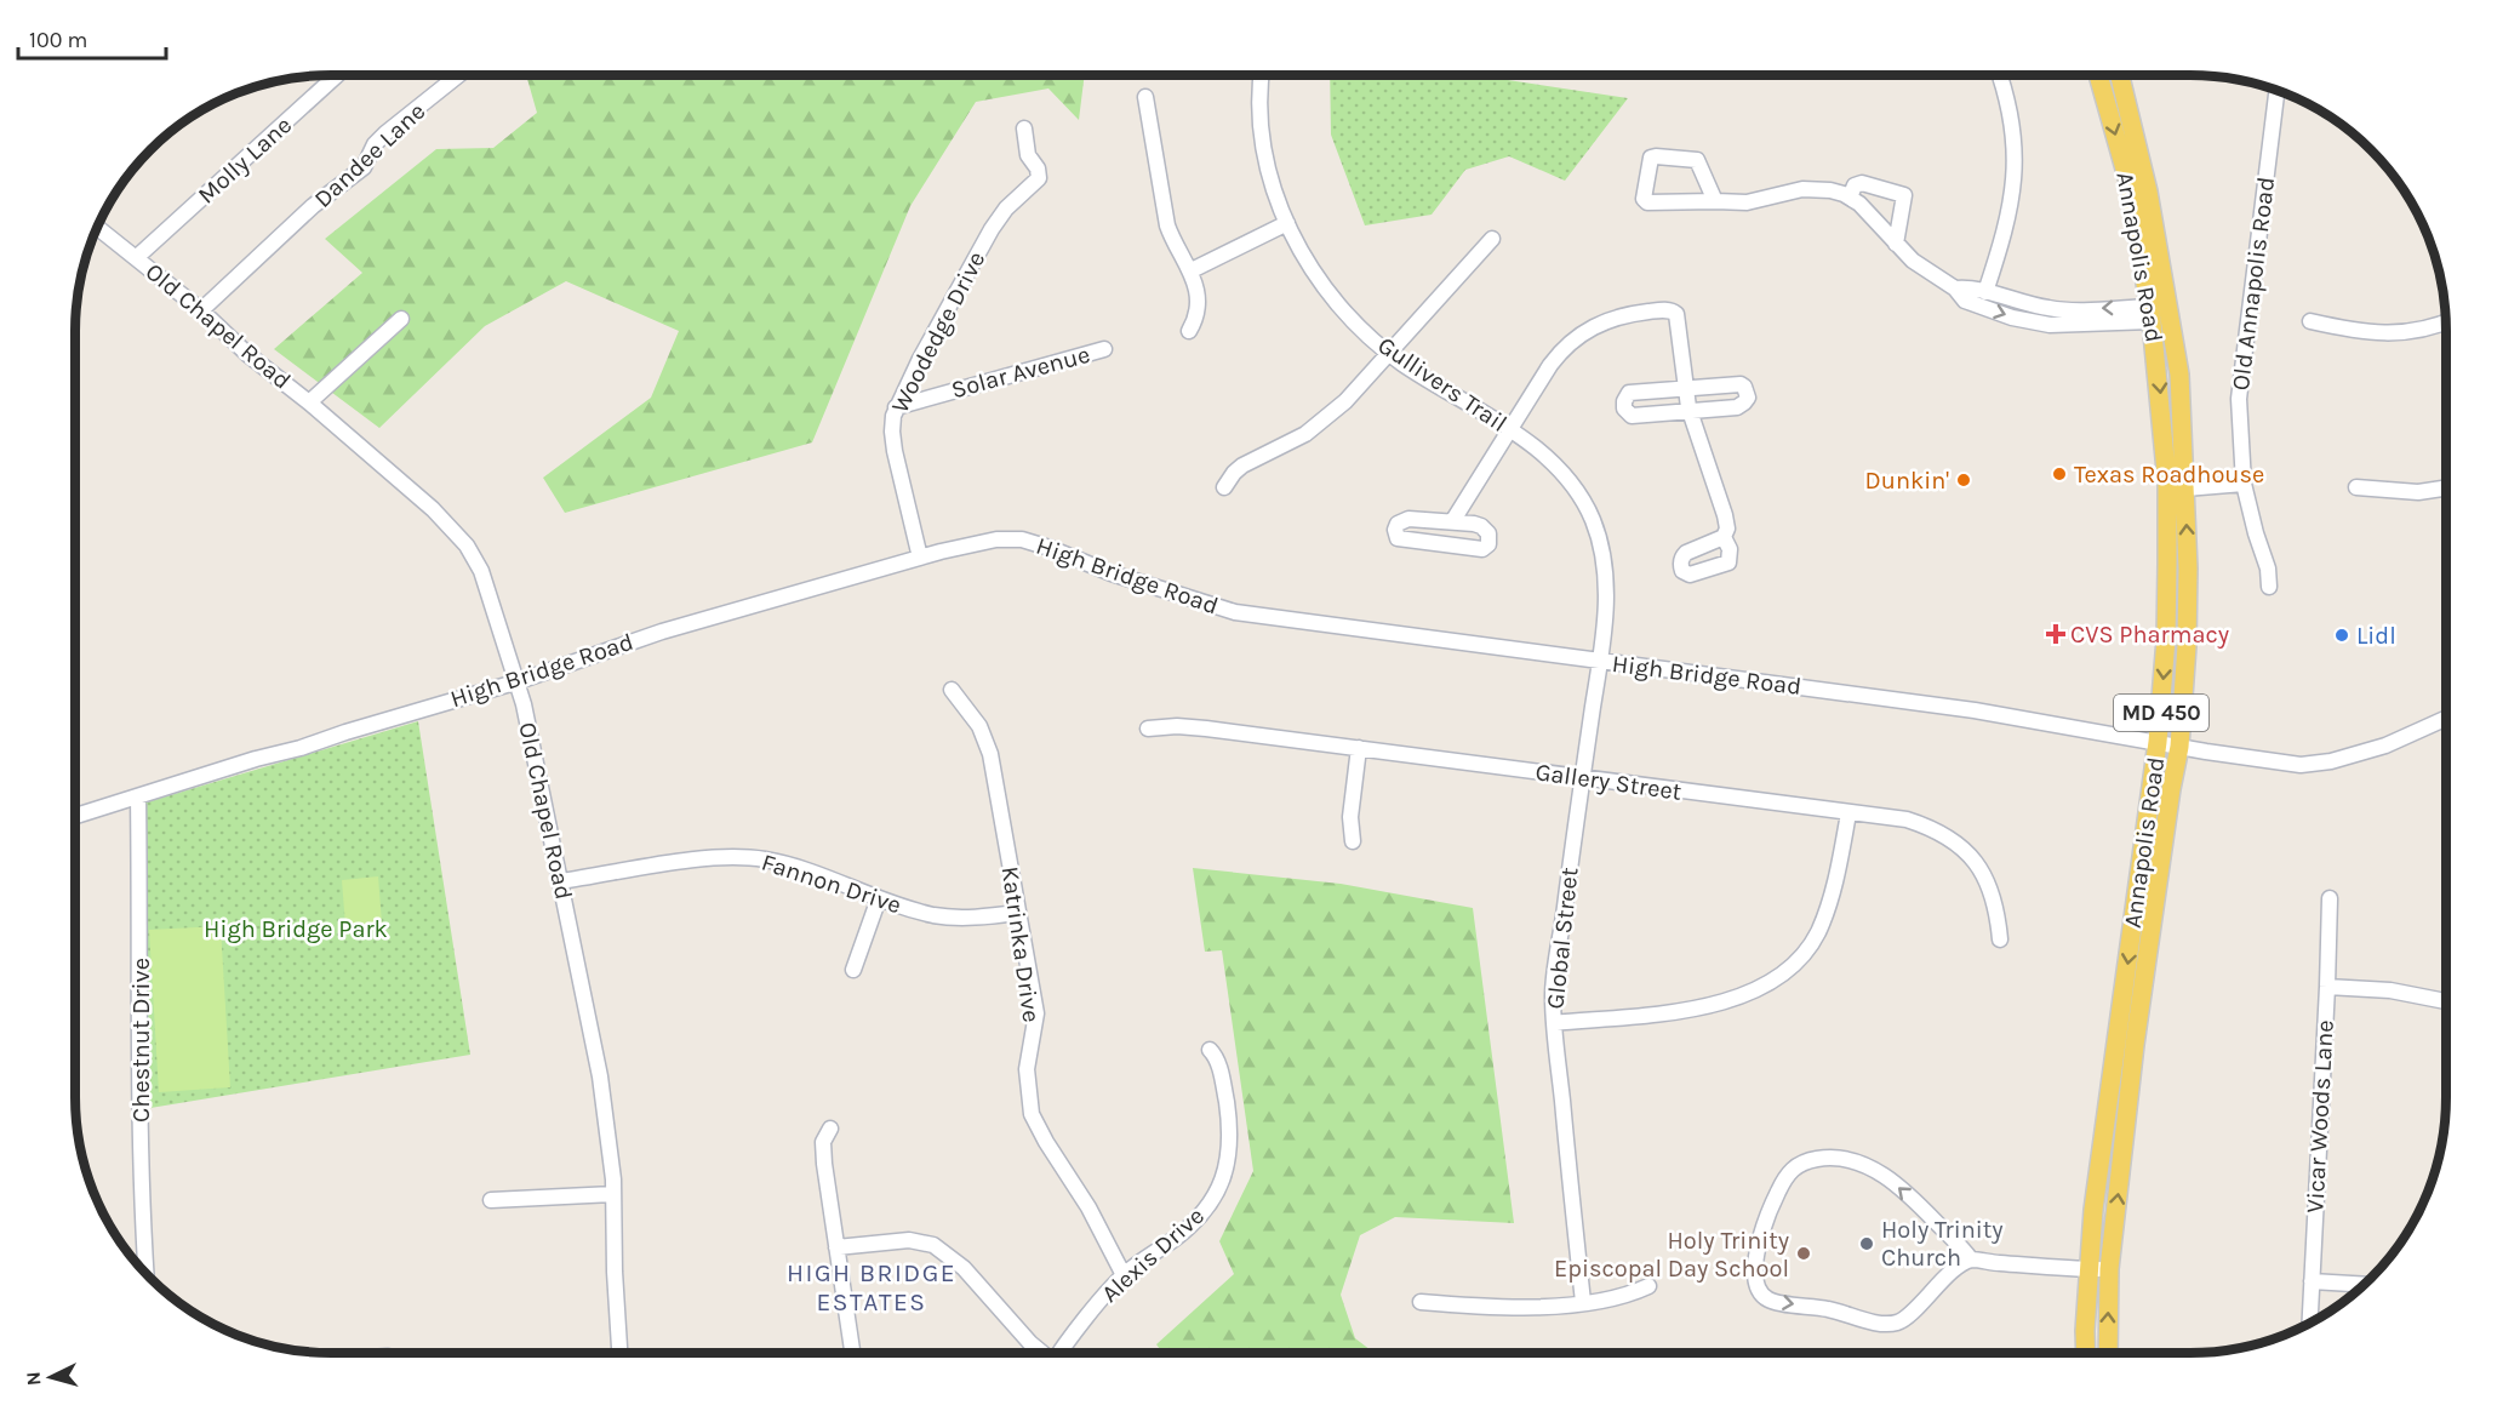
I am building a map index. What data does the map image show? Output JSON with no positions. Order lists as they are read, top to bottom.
{
  "streets": {
    "main road": ["Annapolis Road", "MD 450"],
    "street": [
      "Dandee Lane",
      "Molly Lane",
      "Old Annapolis Road",
      "Old Chapel Road",
      "Woodedge Drive",
      "Solar Avenue",
      "Gullivers Trail",
      "High Bridge Road",
      "Gallery Street",
      "Fannon Drive",
      "Global Street",
      "Katrinka Drive",
      "Chestnut Drive",
      "Vicar Woods Lane",
      "Alexis Drive"
    ]
  },
  "crossings": [
    ["Dandee Lane", "Old Chapel Road"],
    ["Molly Lane", "Old Chapel Road"],
    ["Annapolis Road", "High Bridge Road"],
    ["Old Chapel Road", "High Bridge Road"],
    ["Old Chapel Road", "Fannon Drive"],
    ["Woodedge Drive", "Solar Avenue"],
    ["Woodedge Drive", "High Bridge Road"],
    ["Gullivers Trail", "High Bridge Road"],
    ["Gullivers Trail", "Global Street"],
    ["High Bridge Road", "Global Street"],
    ["High Bridge Road", "Chestnut Drive"],
    ["Gallery Street", "Global Street"],
    ["Fannon Drive", "Katrinka Drive"],
    ["Katrinka Drive", "Alexis Drive"]
  ],
  "districts": ["HIGH BRIDGE ESTATES"],
  "parks": ["High Bridge Park"],
  "places": {
    "other": [
      "Texas Roadhouse",
      "Dunkin'",
      "Lidl",
      "Holy Trinity Church",
      "Holy Trinity Episcopal Day School"
    ],
    "health": ["CVS Pharmacy"]
  },
  "scale_bar": "100 m",
  "north": "left"
}
